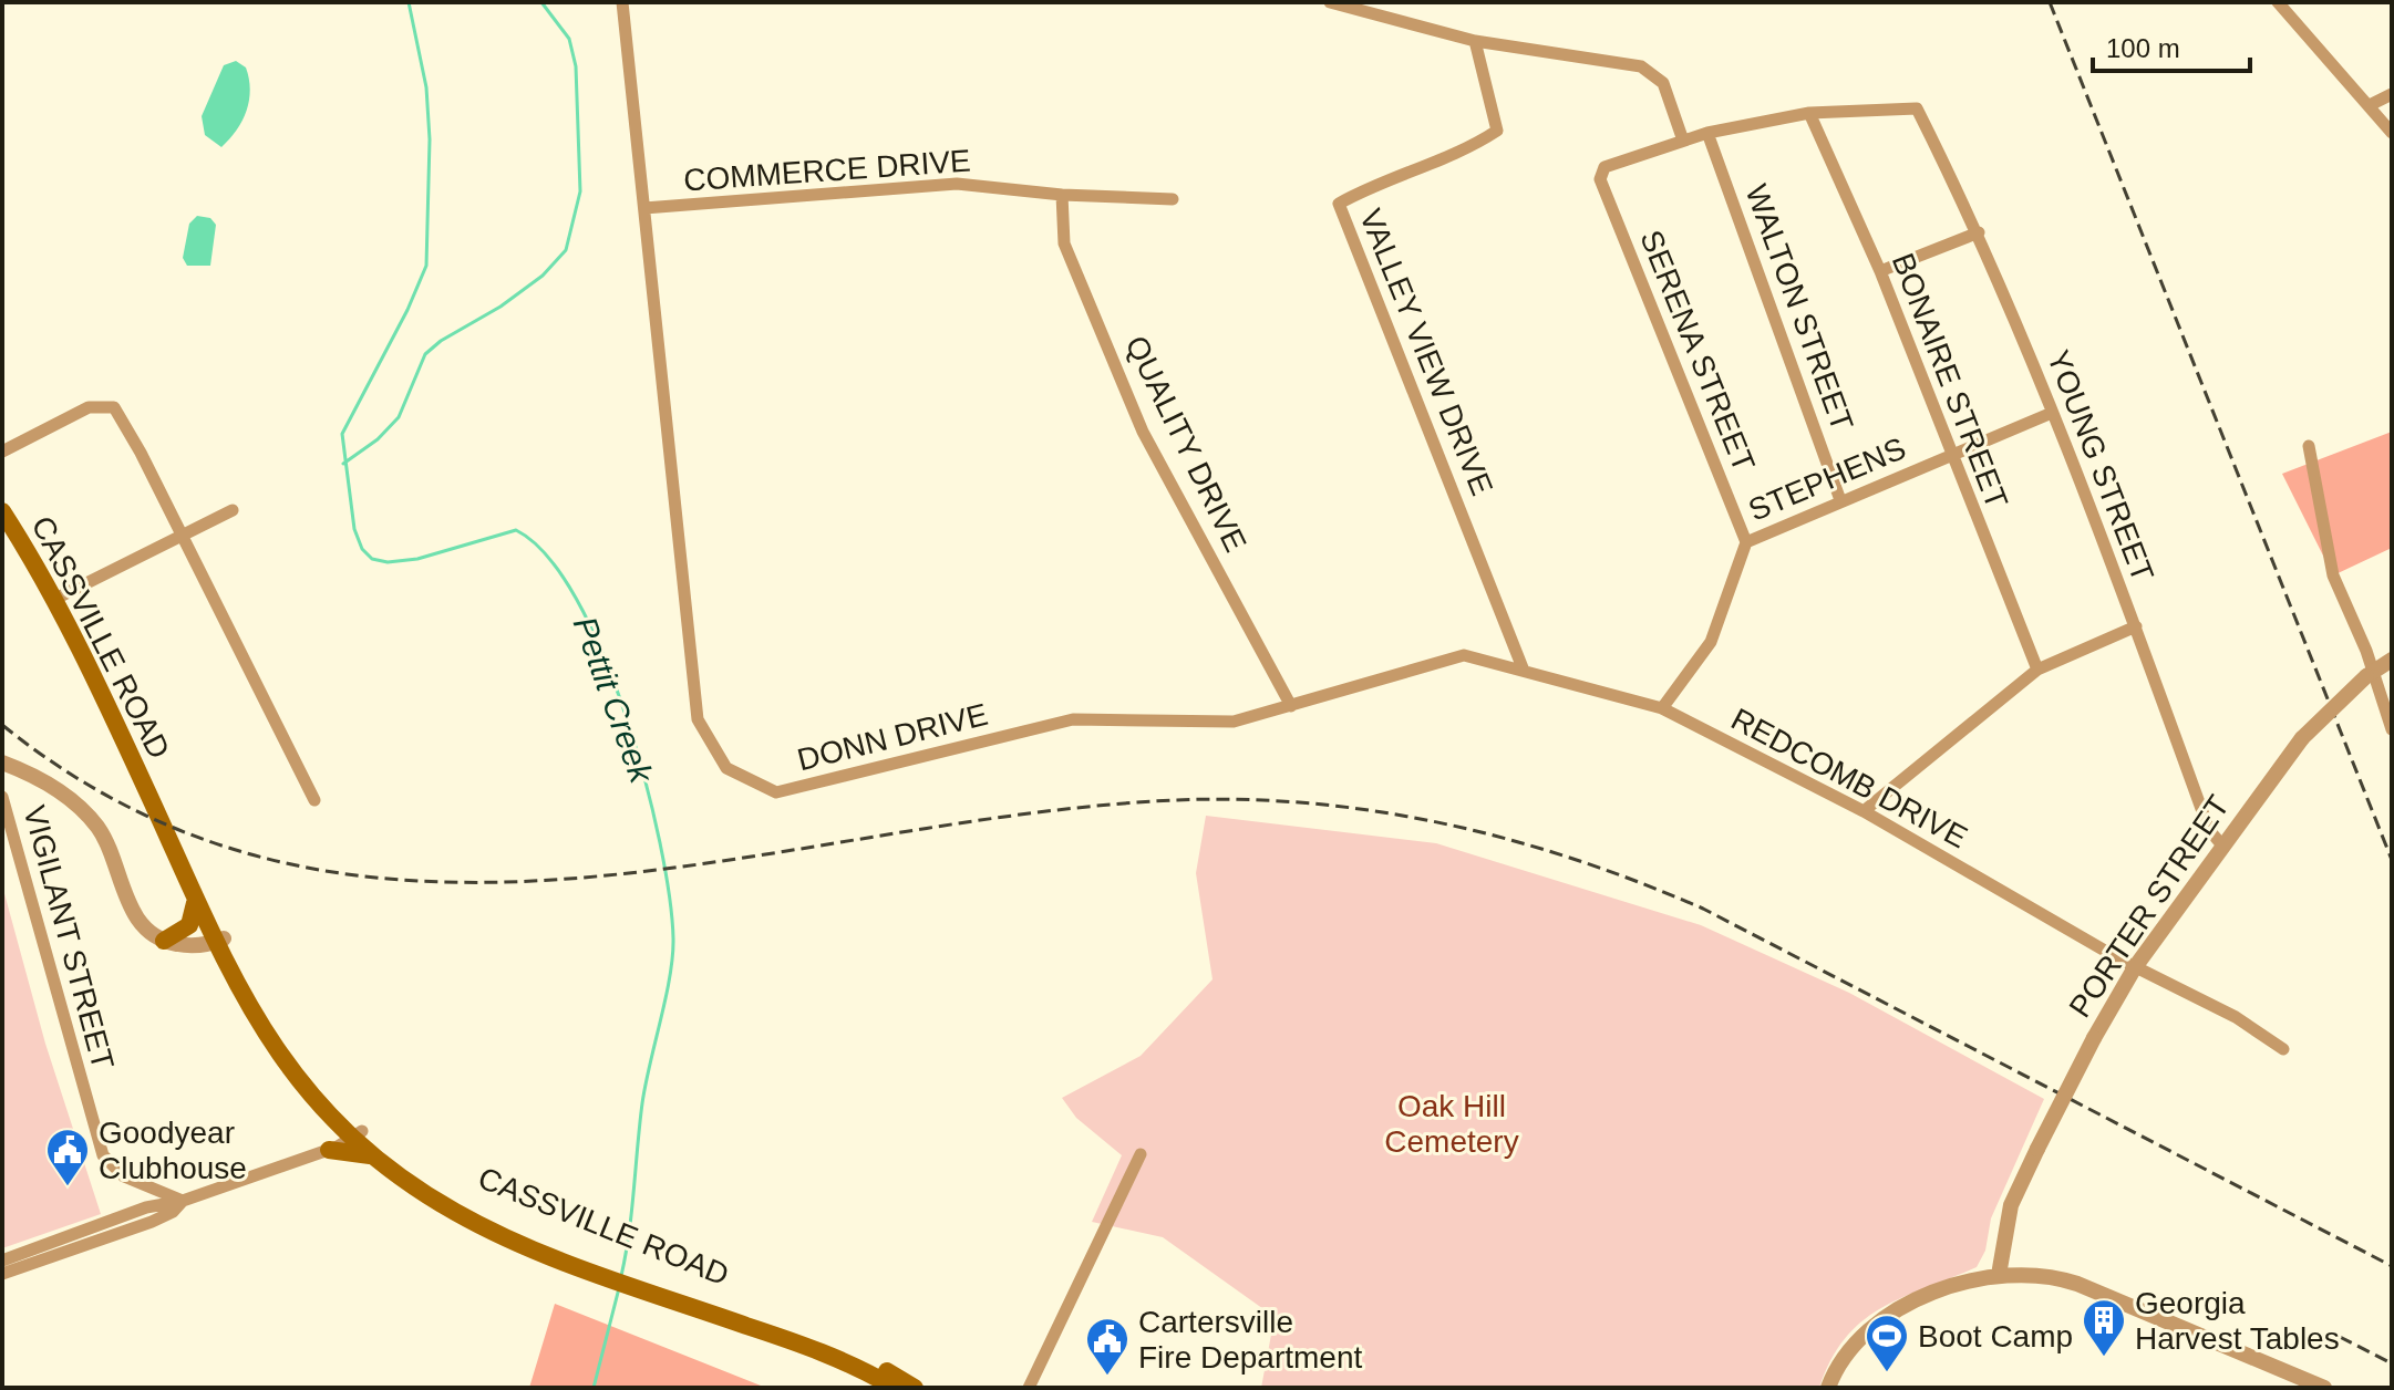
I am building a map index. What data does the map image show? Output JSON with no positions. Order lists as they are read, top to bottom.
{
  "streets": {
    "main road": ["CASSVILLE ROAD"],
    "street": [
      "COMMERCE DRIVE",
      "WALTON STREET",
      "SERENA STREET",
      "VALLEY VIEW DRIVE",
      "BONAIRE STREET",
      "QUALITY DRIVE",
      "YOUNG STREET",
      "STEPHENS",
      "DONN DRIVE",
      "REDCOMB DRIVE",
      "PORTER STREET",
      "VIGILANT STREET"
    ]
  },
  "crossings": [
    ["COMMERCE DRIVE", "QUALITY DRIVE"],
    ["COMMERCE DRIVE", "DONN DRIVE"],
    ["WALTON STREET", "STEPHENS"],
    ["SERENA STREET", "STEPHENS"],
    ["VALLEY VIEW DRIVE", "DONN DRIVE"],
    ["VALLEY VIEW DRIVE", "REDCOMB DRIVE"],
    ["BONAIRE STREET", "YOUNG STREET"],
    ["BONAIRE STREET", "STEPHENS"],
    ["QUALITY DRIVE", "DONN DRIVE"],
    ["YOUNG STREET", "STEPHENS"],
    ["YOUNG STREET", "PORTER STREET"],
    ["STEPHENS", "REDCOMB DRIVE"],
    ["DONN DRIVE", "REDCOMB DRIVE"],
    ["REDCOMB DRIVE", "PORTER STREET"]
  ],
  "water": ["Pettit Creek"],
  "parks": ["Oak Hill Cemetery"],
  "places": {
    "public building": ["Goodyear Clubhouse", "Cartersville Fire Department"],
    "building": ["Georgia Harvest Tables"],
    "sports": ["Boot Camp"]
  },
  "scale_bar": "100 m"
}
